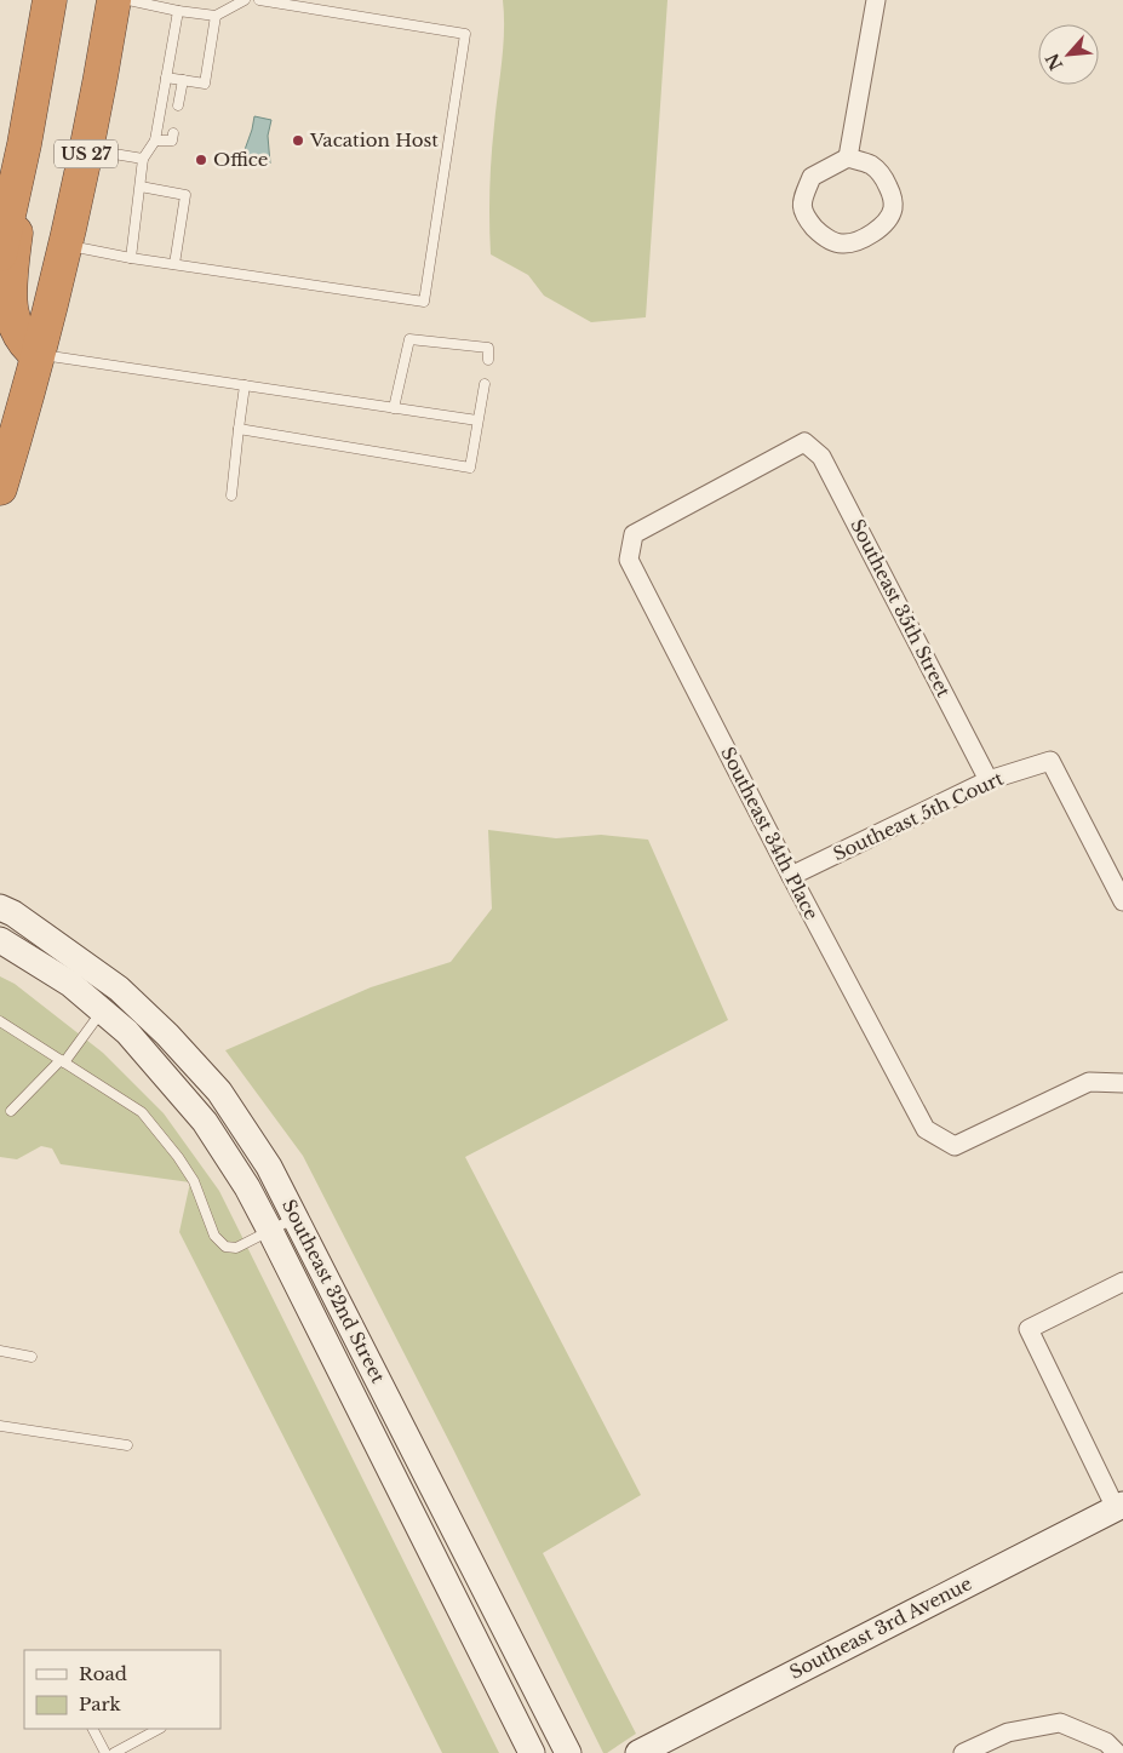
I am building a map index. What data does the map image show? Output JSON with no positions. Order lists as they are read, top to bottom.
{
  "streets": {
    "highway": ["US 27"],
    "main road": ["Southeast 32nd Street", "Southeast 3rd Avenue"],
    "street": ["Southeast 35th Street", "Southeast 5th Court", "Southeast 34th Place"]
  },
  "crossings": [
    ["Southeast 35th Street", "Southeast 5th Court"],
    ["Southeast 35th Street", "Southeast 34th Place"],
    ["Southeast 5th Court", "Southeast 34th Place"]
  ],
  "places": ["Vacation Host", "Office"],
  "legend": ["Road", "Park"],
  "north": "bottom left"
}
